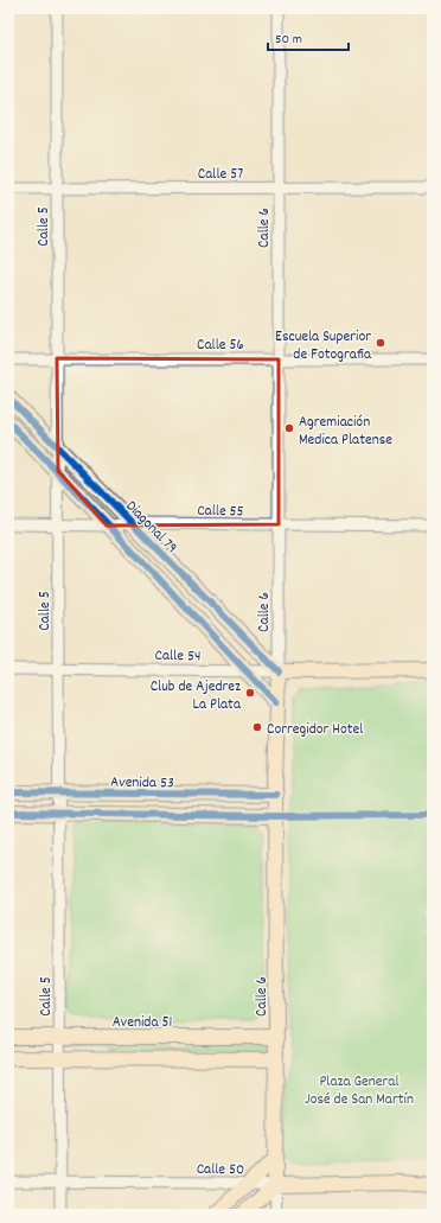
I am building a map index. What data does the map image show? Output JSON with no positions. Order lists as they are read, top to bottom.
{
  "streets": {
    "main road": [
      "Calle 6",
      "Diagonal 79",
      "Calle 54",
      "Avenida 53",
      "Avenida 51",
      "Calle 50"
    ],
    "street": [
      "Calle 57",
      "Calle 5",
      "Calle 56",
      "Calle 55"
    ]
  },
  "crossings": [
    ["Calle 57", "Calle 5"],
    ["Calle 57", "Calle 6"],
    ["Calle 5", "Calle 56"],
    ["Calle 5", "Calle 55"],
    ["Calle 5", "Diagonal 79"],
    ["Calle 5", "Calle 54"],
    ["Calle 5", "Avenida 53"],
    ["Calle 5", "Avenida 51"],
    ["Calle 5", "Calle 50"],
    ["Calle 6", "Calle 56"],
    ["Calle 6", "Calle 55"],
    ["Calle 6", "Diagonal 79"],
    ["Calle 6", "Calle 54"],
    ["Calle 6", "Avenida 53"],
    ["Calle 6", "Avenida 51"],
    ["Calle 6", "Calle 50"],
    ["Calle 55", "Diagonal 79"],
    ["Diagonal 79", "Calle 54"]
  ],
  "parks": ["Plaza General José de San Martín"],
  "places": [
    "Escuela Superior de Fotografia",
    "Agremiación Medica Platense",
    "Club de Ajedrez La Plata",
    "Corregidor Hotel"
  ],
  "scale_bar": "50 m"
}
